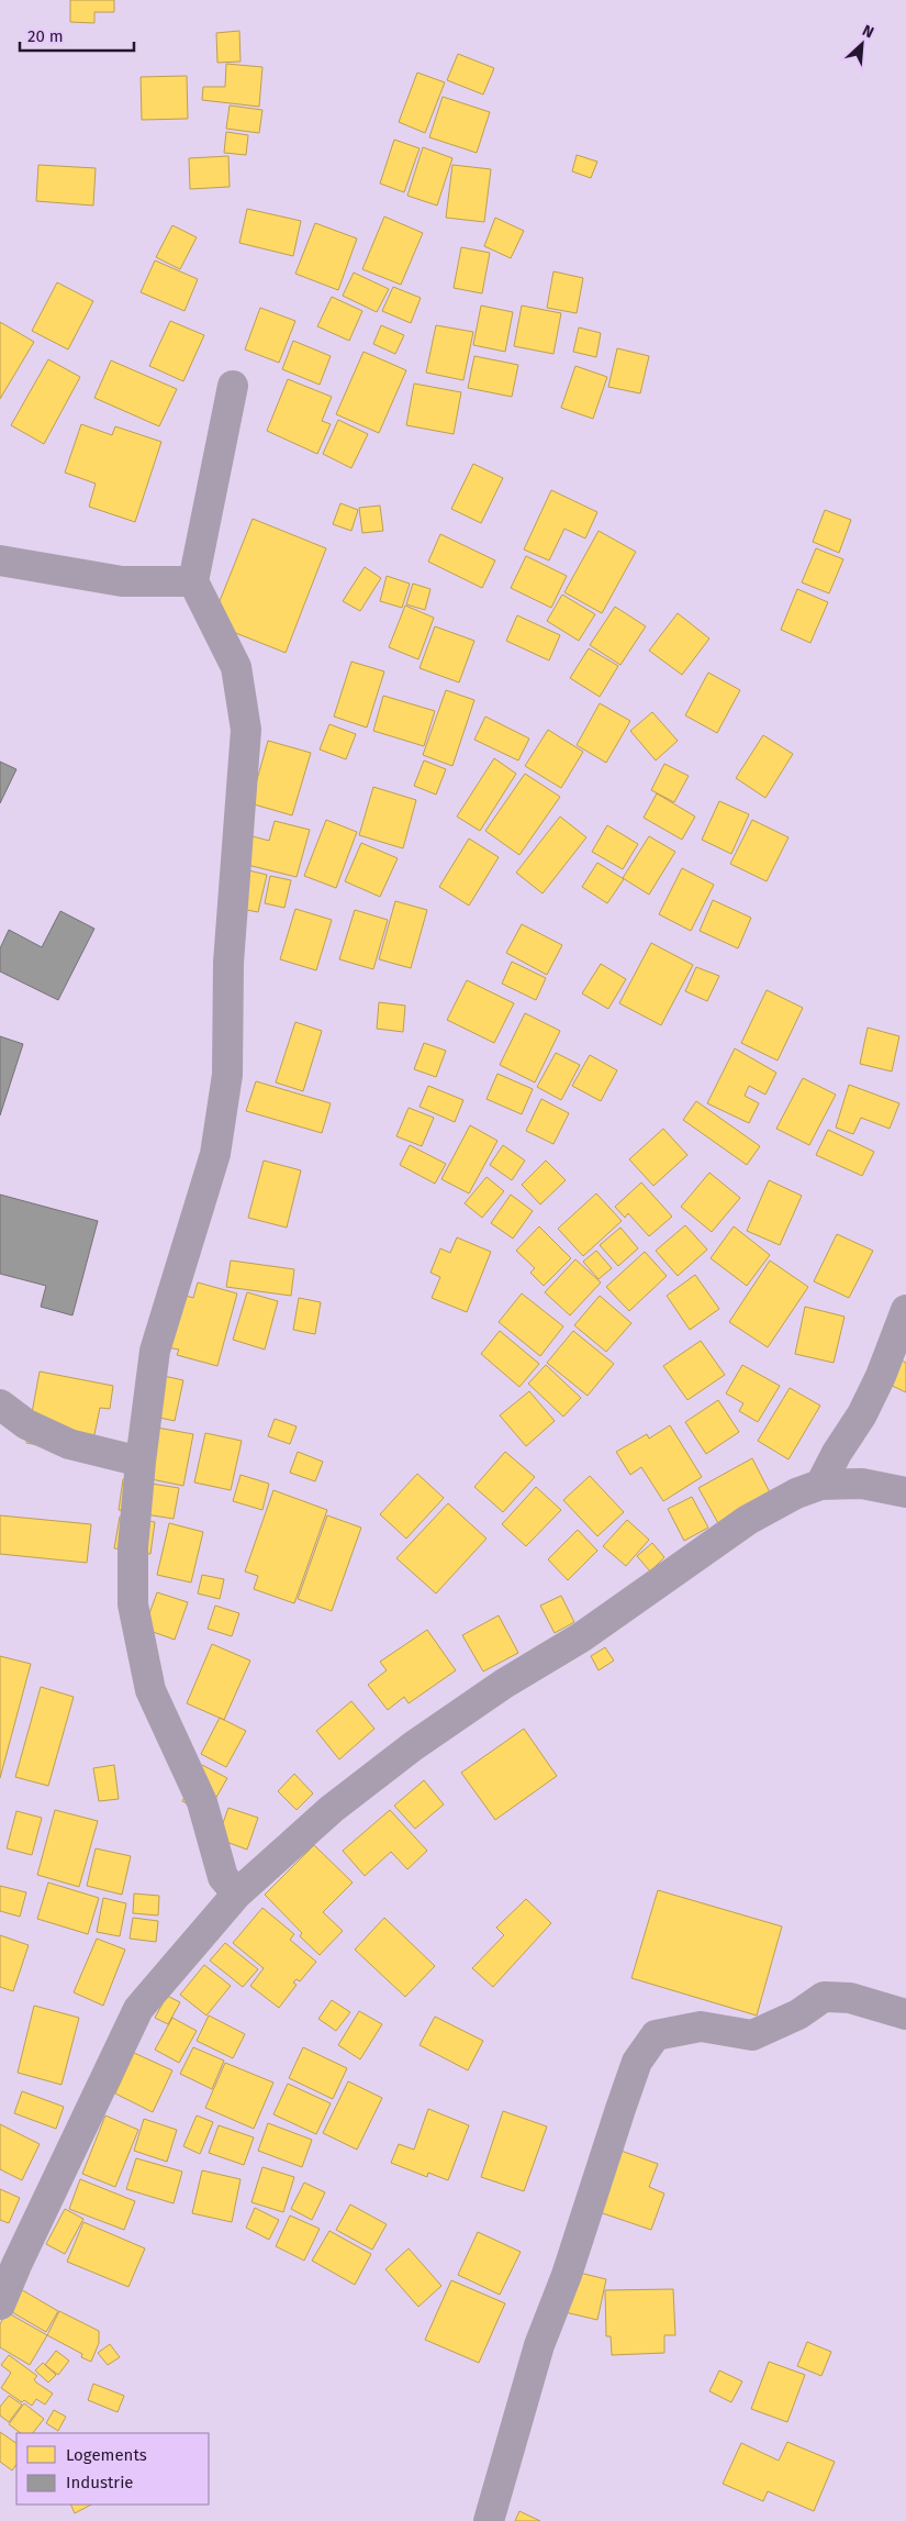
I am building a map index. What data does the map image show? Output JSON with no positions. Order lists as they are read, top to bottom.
{
  "legend": ["Logements", "Industrie"],
  "scale_bar": "20 m",
  "north": "top right"
}
